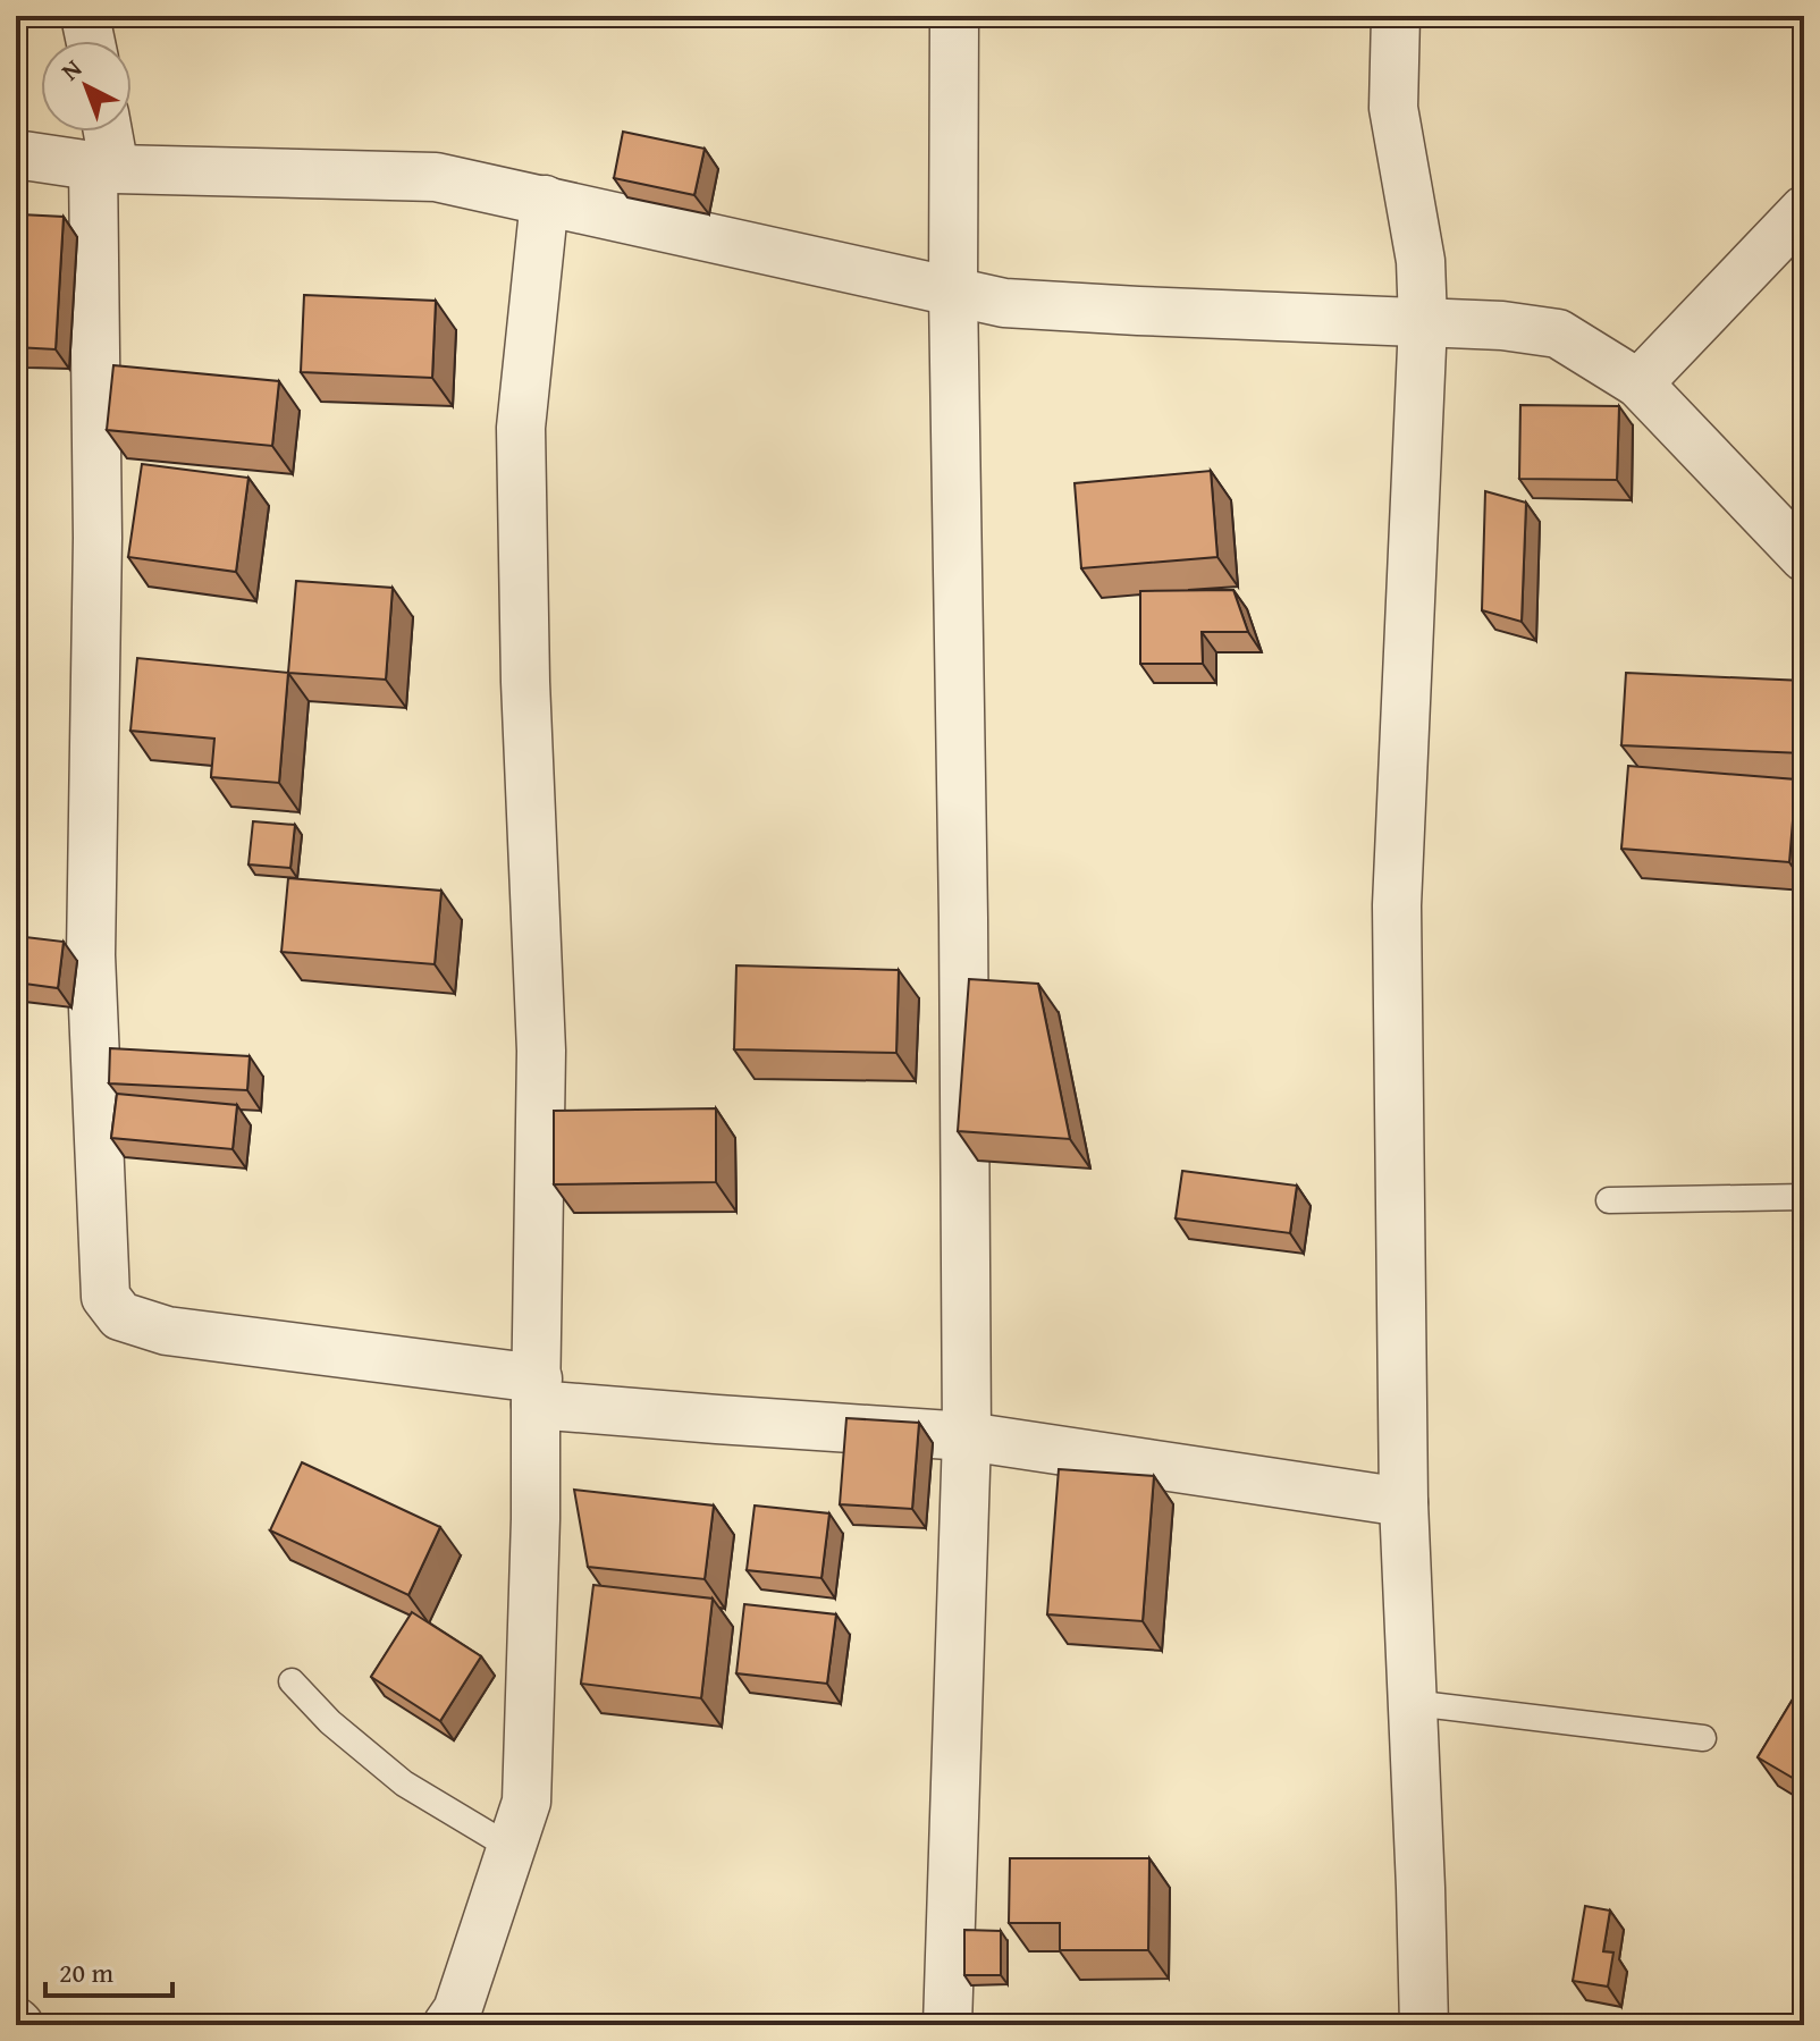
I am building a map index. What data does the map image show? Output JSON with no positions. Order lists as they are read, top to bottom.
{
  "scale_bar": "20 m",
  "north": "top left"
}
